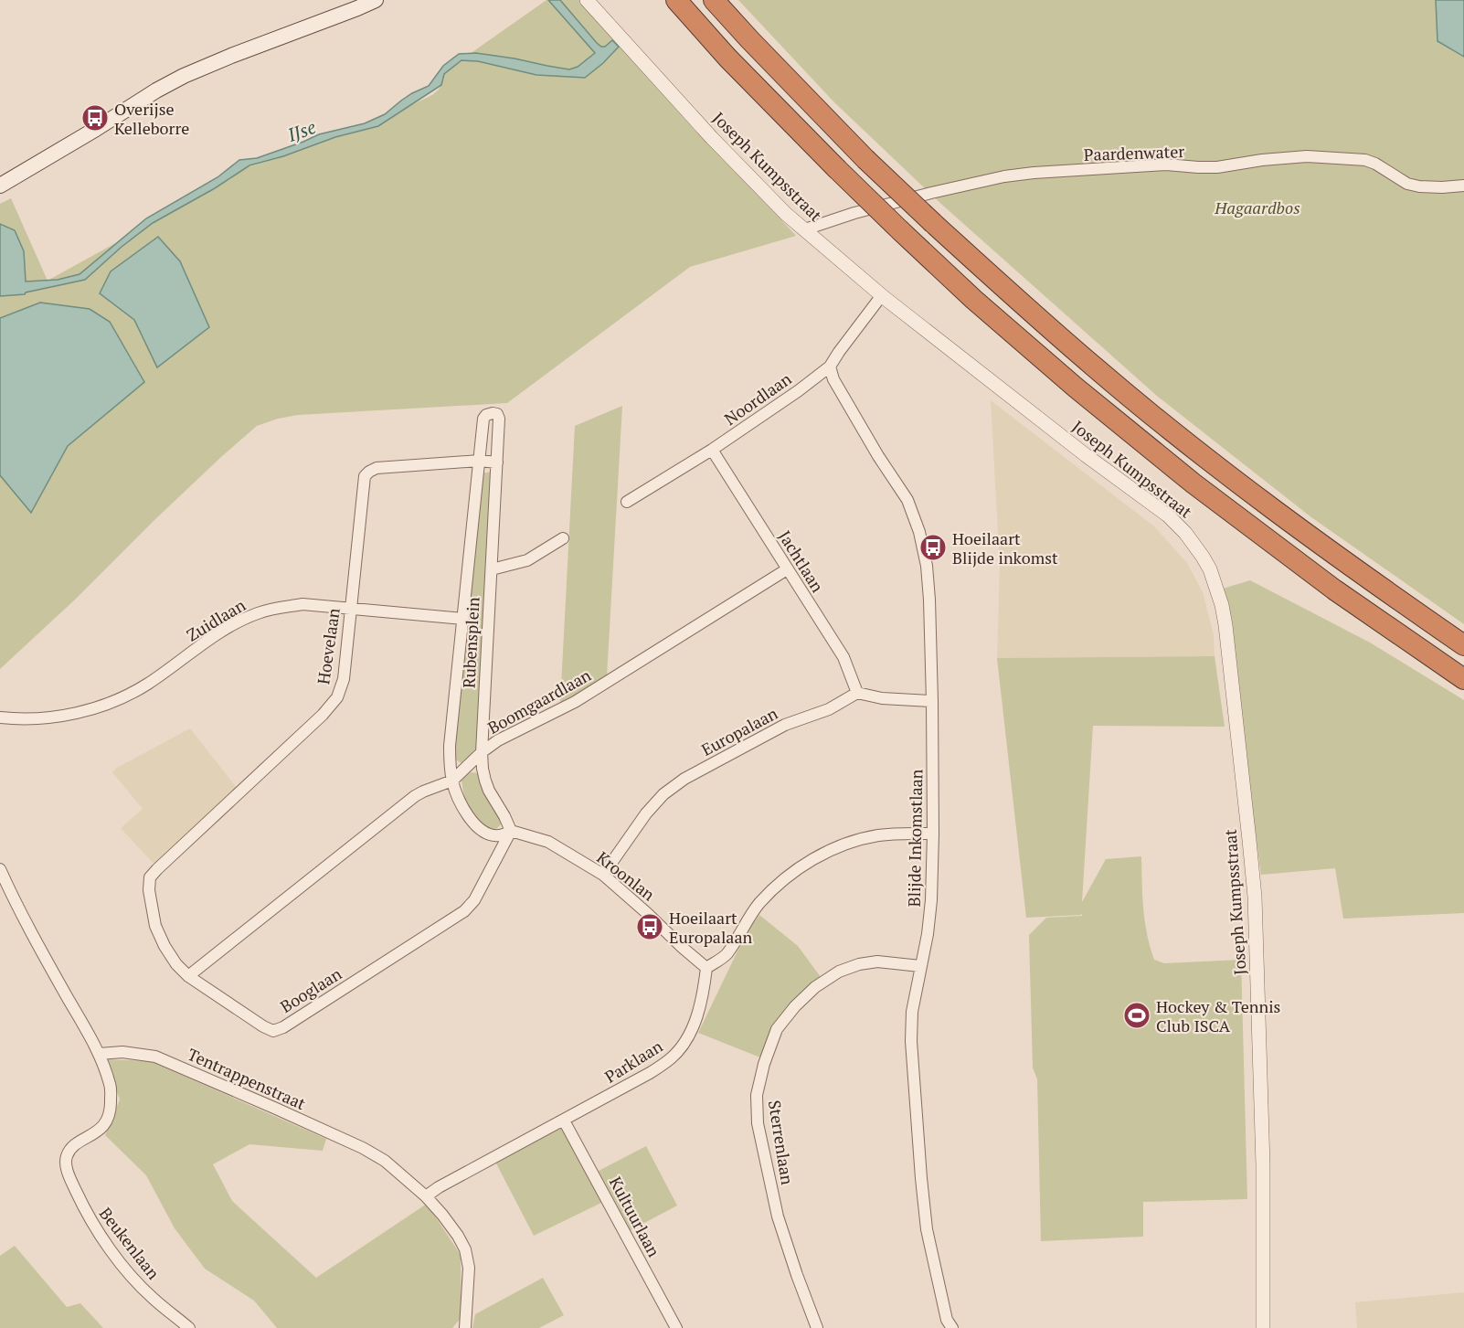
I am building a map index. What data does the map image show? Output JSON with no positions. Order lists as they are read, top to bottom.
{
  "streets": {
    "street": [
      "Paardenwater",
      "Joseph Kumpsstraat",
      "Noordlaan",
      "Jachtlaan",
      "Zuidlaan",
      "Rubensplein",
      "Hoevelaan",
      "Boomgaardlaan",
      "Europalaan",
      "Blijde Inkomstlaan",
      "Kroonlan",
      "Booglaan",
      "Parklaan",
      "Tentrappenstraat",
      "Sterrenlaan",
      "Kultuurlaan",
      "Beukenlaan"
    ]
  },
  "crossings": [
    ["Paardenwater", "Joseph Kumpsstraat"],
    ["Joseph Kumpsstraat", "Noordlaan"],
    ["Noordlaan", "Jachtlaan"],
    ["Noordlaan", "Blijde Inkomstlaan"],
    ["Jachtlaan", "Boomgaardlaan"],
    ["Jachtlaan", "Europalaan"],
    ["Zuidlaan", "Rubensplein"],
    ["Zuidlaan", "Hoevelaan"],
    ["Rubensplein", "Hoevelaan"],
    ["Rubensplein", "Boomgaardlaan"],
    ["Rubensplein", "Kroonlan"],
    ["Rubensplein", "Booglaan"],
    ["Hoevelaan", "Booglaan"],
    ["Boomgaardlaan", "Booglaan"],
    ["Europalaan", "Kroonlan"],
    ["Blijde Inkomstlaan", "Sterrenlaan"],
    ["Kroonlan", "Booglaan"],
    ["Kroonlan", "Parklaan"],
    ["Parklaan", "Tentrappenstraat"],
    ["Parklaan", "Kultuurlaan"],
    ["Tentrappenstraat", "Beukenlaan"]
  ],
  "water": ["IJse"],
  "parks": ["Hagaardbos"],
  "places": {
    "bus stop": ["Overijse Kelleborre", "Hoeilaart Blijde inkomst", "Hoeilaart Europalaan"],
    "sports": ["Hockey & Tennis Club ISCA"]
  }
}
